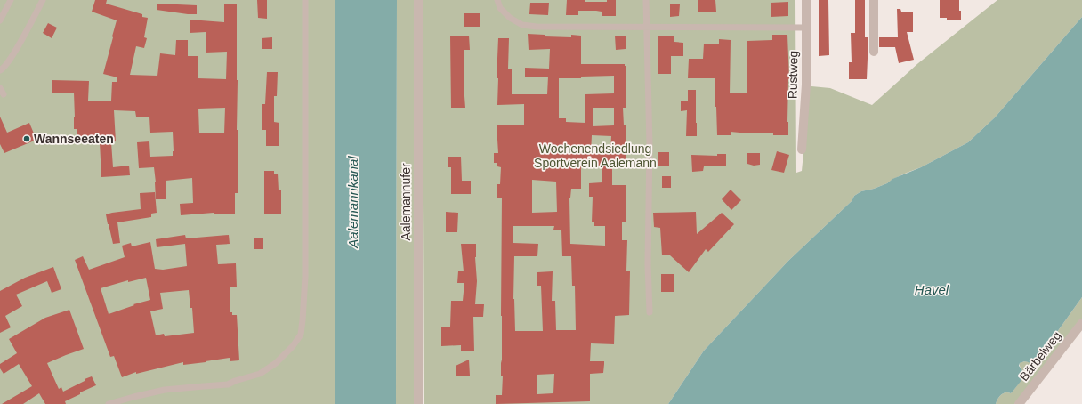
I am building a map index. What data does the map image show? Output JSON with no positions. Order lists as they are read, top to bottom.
{
  "streets": {
    "street": ["Rustweg", "Aalemannufer", "Bärbelweg"]
  },
  "water": ["Aalemannkanal", "Havel"],
  "parks": ["Wochenendsiedlung Sportverein Aalemann"],
  "places": ["Wannseeaten"]
}
